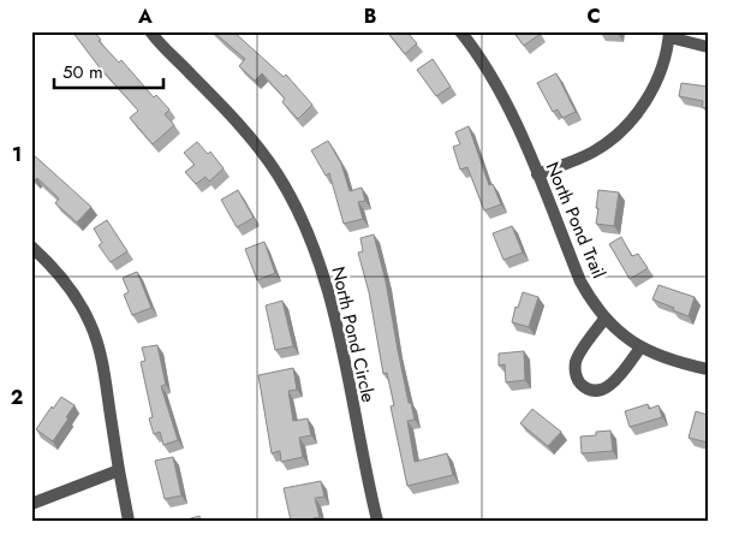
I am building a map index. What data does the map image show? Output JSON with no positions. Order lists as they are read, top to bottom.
{
  "streets": {
    "street": ["North Pond Trail", "North Pond Circle"]
  },
  "scale_bar": "50 m",
  "grid": {
    "columns": ["A", "B", "C"],
    "rows": ["1", "2"]
  }
}
